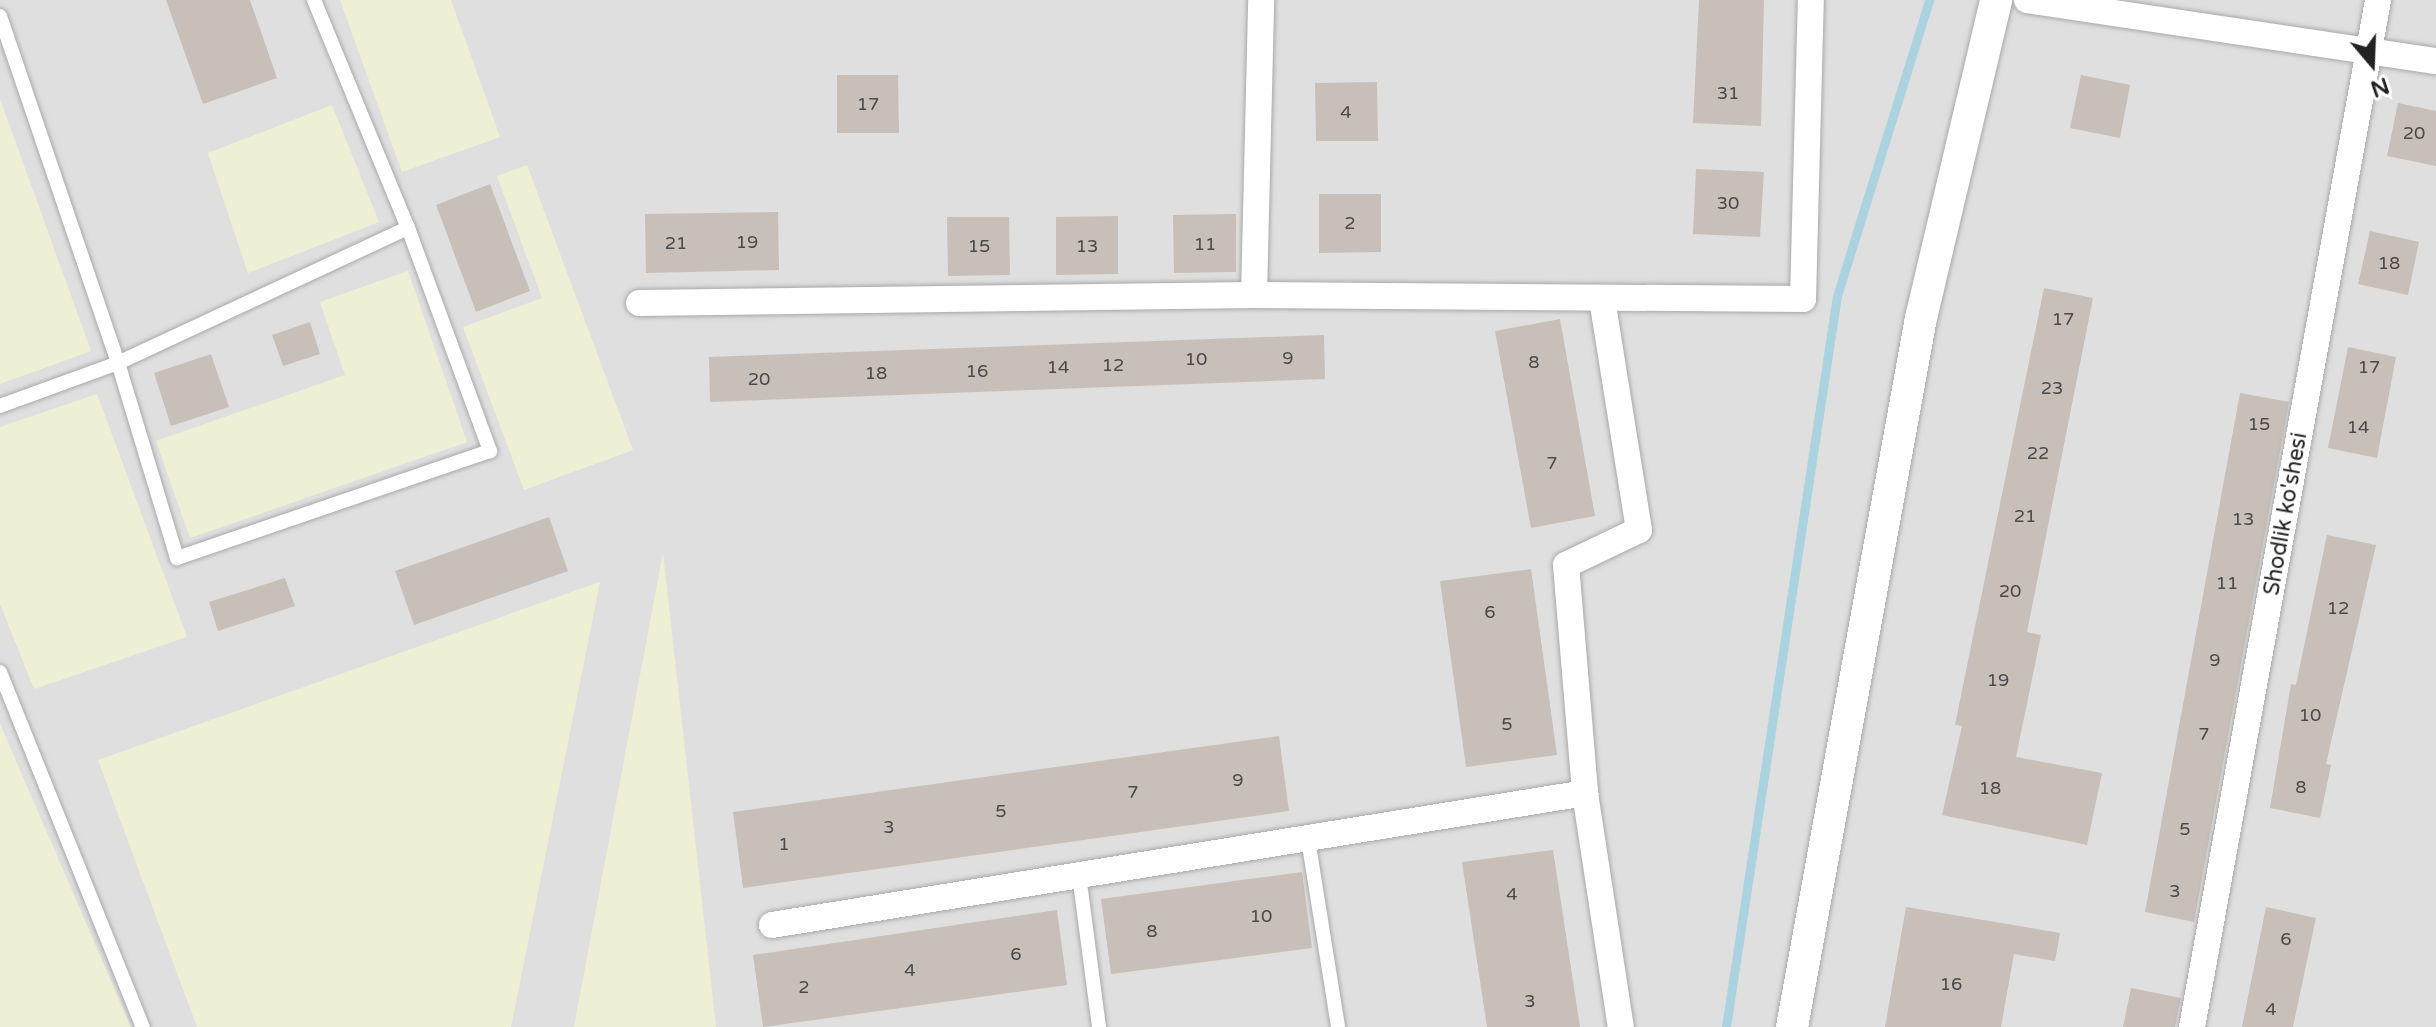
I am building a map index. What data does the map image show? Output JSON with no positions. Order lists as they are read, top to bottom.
{
  "streets": {
    "street": ["Shodlik ko'shesi"]
  },
  "house_numbers": [
    "31",
    "17",
    "4",
    "20",
    "30",
    "2",
    "19",
    "21",
    "11",
    "15",
    "13",
    "18",
    "17",
    "9",
    "10",
    "8",
    "12",
    "14",
    "17",
    "16",
    "18",
    "20",
    "23",
    "15",
    "14",
    "22",
    "7",
    "21",
    "13",
    "11",
    "20",
    "12",
    "6",
    "9",
    "19",
    "10",
    "5",
    "7",
    "9",
    "8",
    "18",
    "7",
    "5",
    "3",
    "5",
    "1",
    "3",
    "4",
    "10",
    "8",
    "6",
    "6",
    "4",
    "16",
    "2",
    "3",
    "4"
  ],
  "north": "bottom"
}
